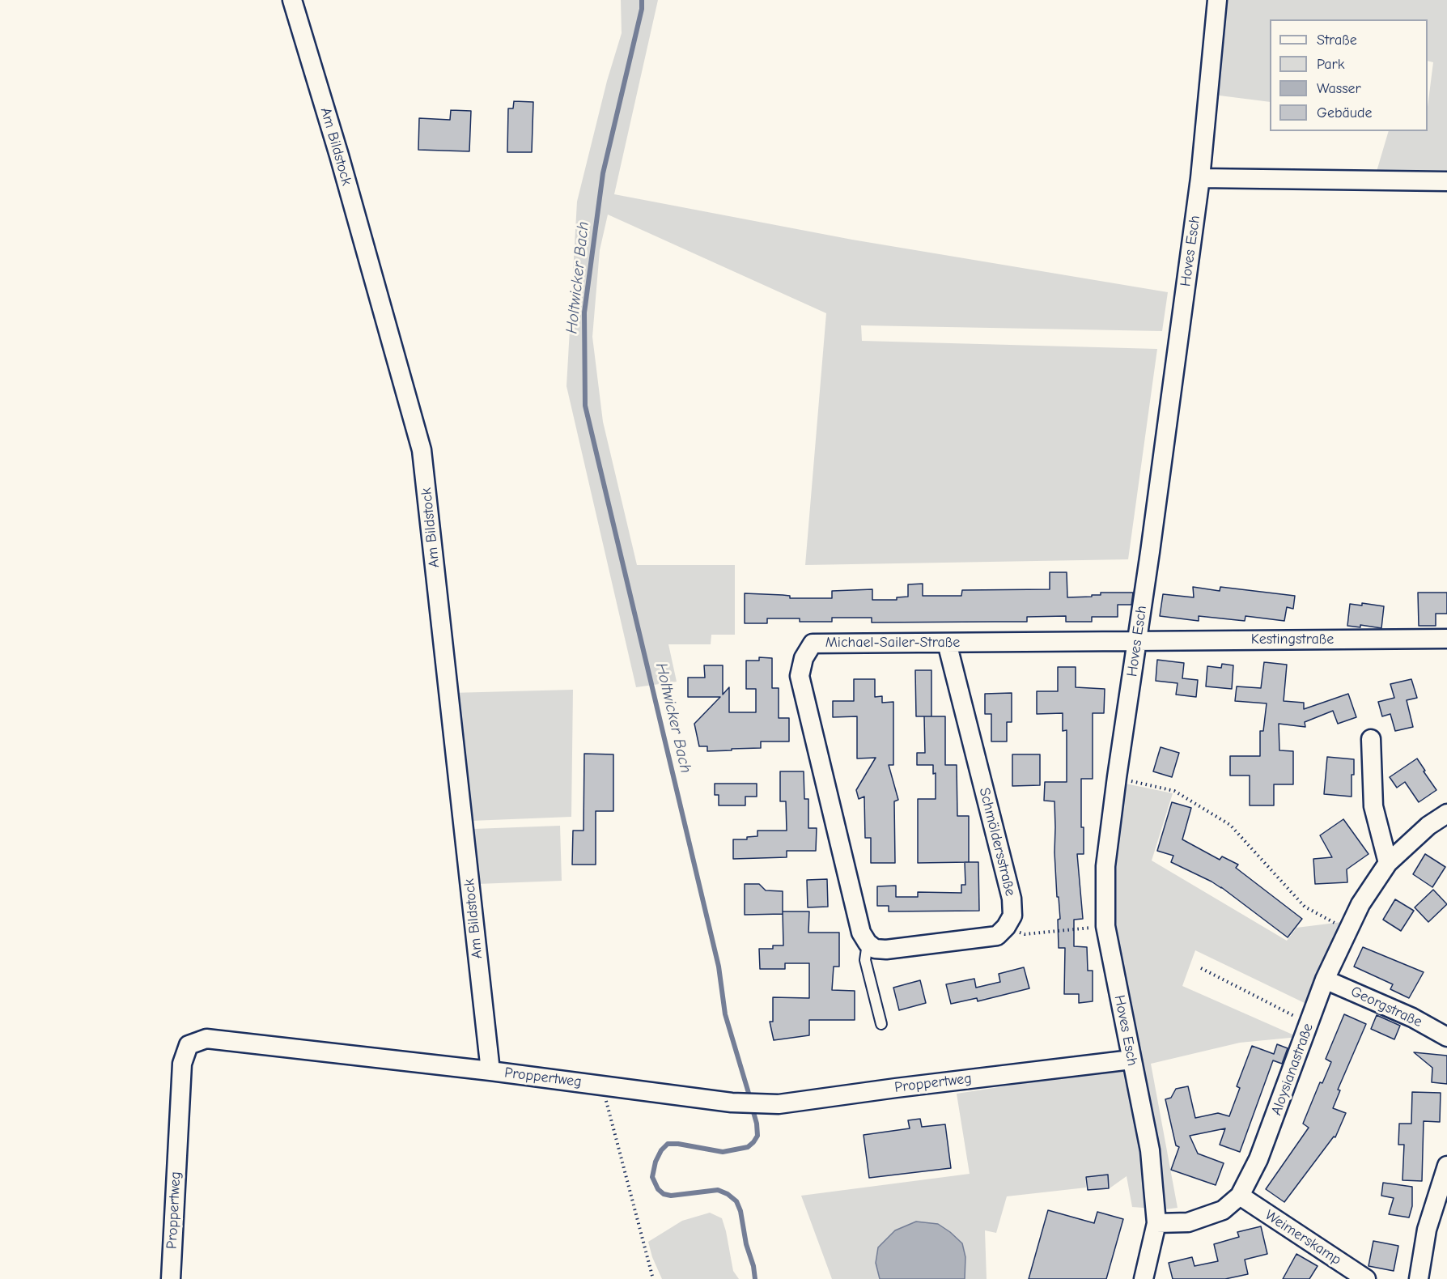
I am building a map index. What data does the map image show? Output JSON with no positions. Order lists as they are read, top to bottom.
{
  "streets": {
    "street": [
      "Am Bildstock",
      "Hoves Esch",
      "Kestingstraße",
      "Michael-Sailer-Straße",
      "Schmöldersstraße",
      "Georgstraße",
      "Aloysianastraße",
      "Proppertweg",
      "Weimerskamp"
    ]
  },
  "crossings": [
    ["Am Bildstock", "Proppertweg"],
    ["Hoves Esch", "Kestingstraße"],
    ["Hoves Esch", "Michael-Sailer-Straße"],
    ["Hoves Esch", "Aloysianastraße"],
    ["Hoves Esch", "Proppertweg"],
    ["Kestingstraße", "Michael-Sailer-Straße"],
    ["Michael-Sailer-Straße", "Schmöldersstraße"],
    ["Georgstraße", "Aloysianastraße"],
    ["Aloysianastraße", "Weimerskamp"]
  ],
  "water": ["Holtwicker Bach"],
  "legend": [
    "Straße",
    "Park",
    "Wasser",
    "Gebäude"
  ]
}
